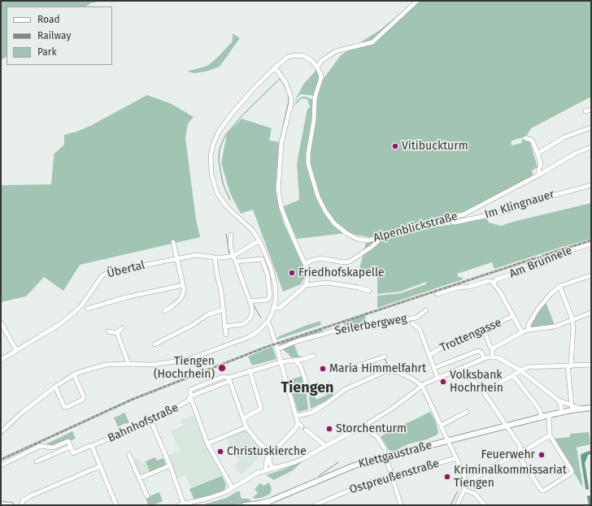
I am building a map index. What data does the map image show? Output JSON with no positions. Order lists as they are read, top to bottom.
{
  "streets": {
    "main road": ["Klettgaustraße"],
    "street": [
      "Im Klingnauer",
      "Alpenblickstraße",
      "Am Brünnele",
      "Übertal",
      "Seilerbergweg",
      "Trottengasse",
      "Bahnhofstraße",
      "Ostpreußenstraße"
    ]
  },
  "crossings": [
    ["Im Klingnauer", "Alpenblickstraße"],
    ["Am Brünnele", "Trottengasse"],
    ["Seilerbergweg", "Trottengasse"]
  ],
  "districts": ["Tiengen"],
  "places": [
    "Vitibuckturm",
    "Friedhofskapelle",
    "Tiengen (Hochrhein)",
    "Maria Himmelfahrt",
    "Volksbank Hochrhein",
    "Storchenturm",
    "Christuskierche",
    "Feuerwehr",
    "Kriminalkommissariat Tiengen"
  ],
  "legend": ["Road", "Railway", "Park"]
}
